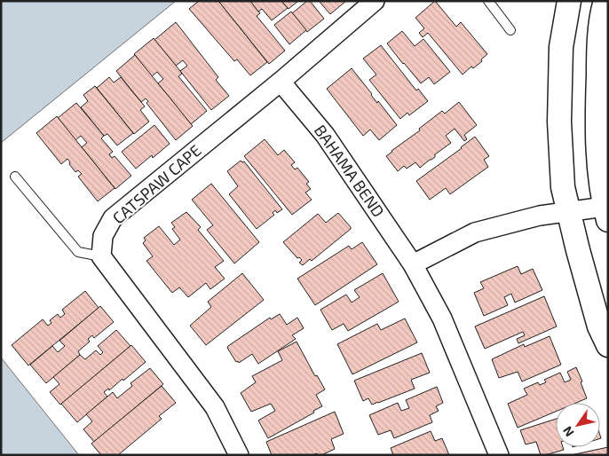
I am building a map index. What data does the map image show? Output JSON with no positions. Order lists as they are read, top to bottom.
{
  "streets": {
    "street": ["BAHAMA BEND", "CATSPAW CAPE"]
  },
  "crossings": [
    ["BAHAMA BEND", "CATSPAW CAPE"]
  ],
  "north": "bottom left"
}
